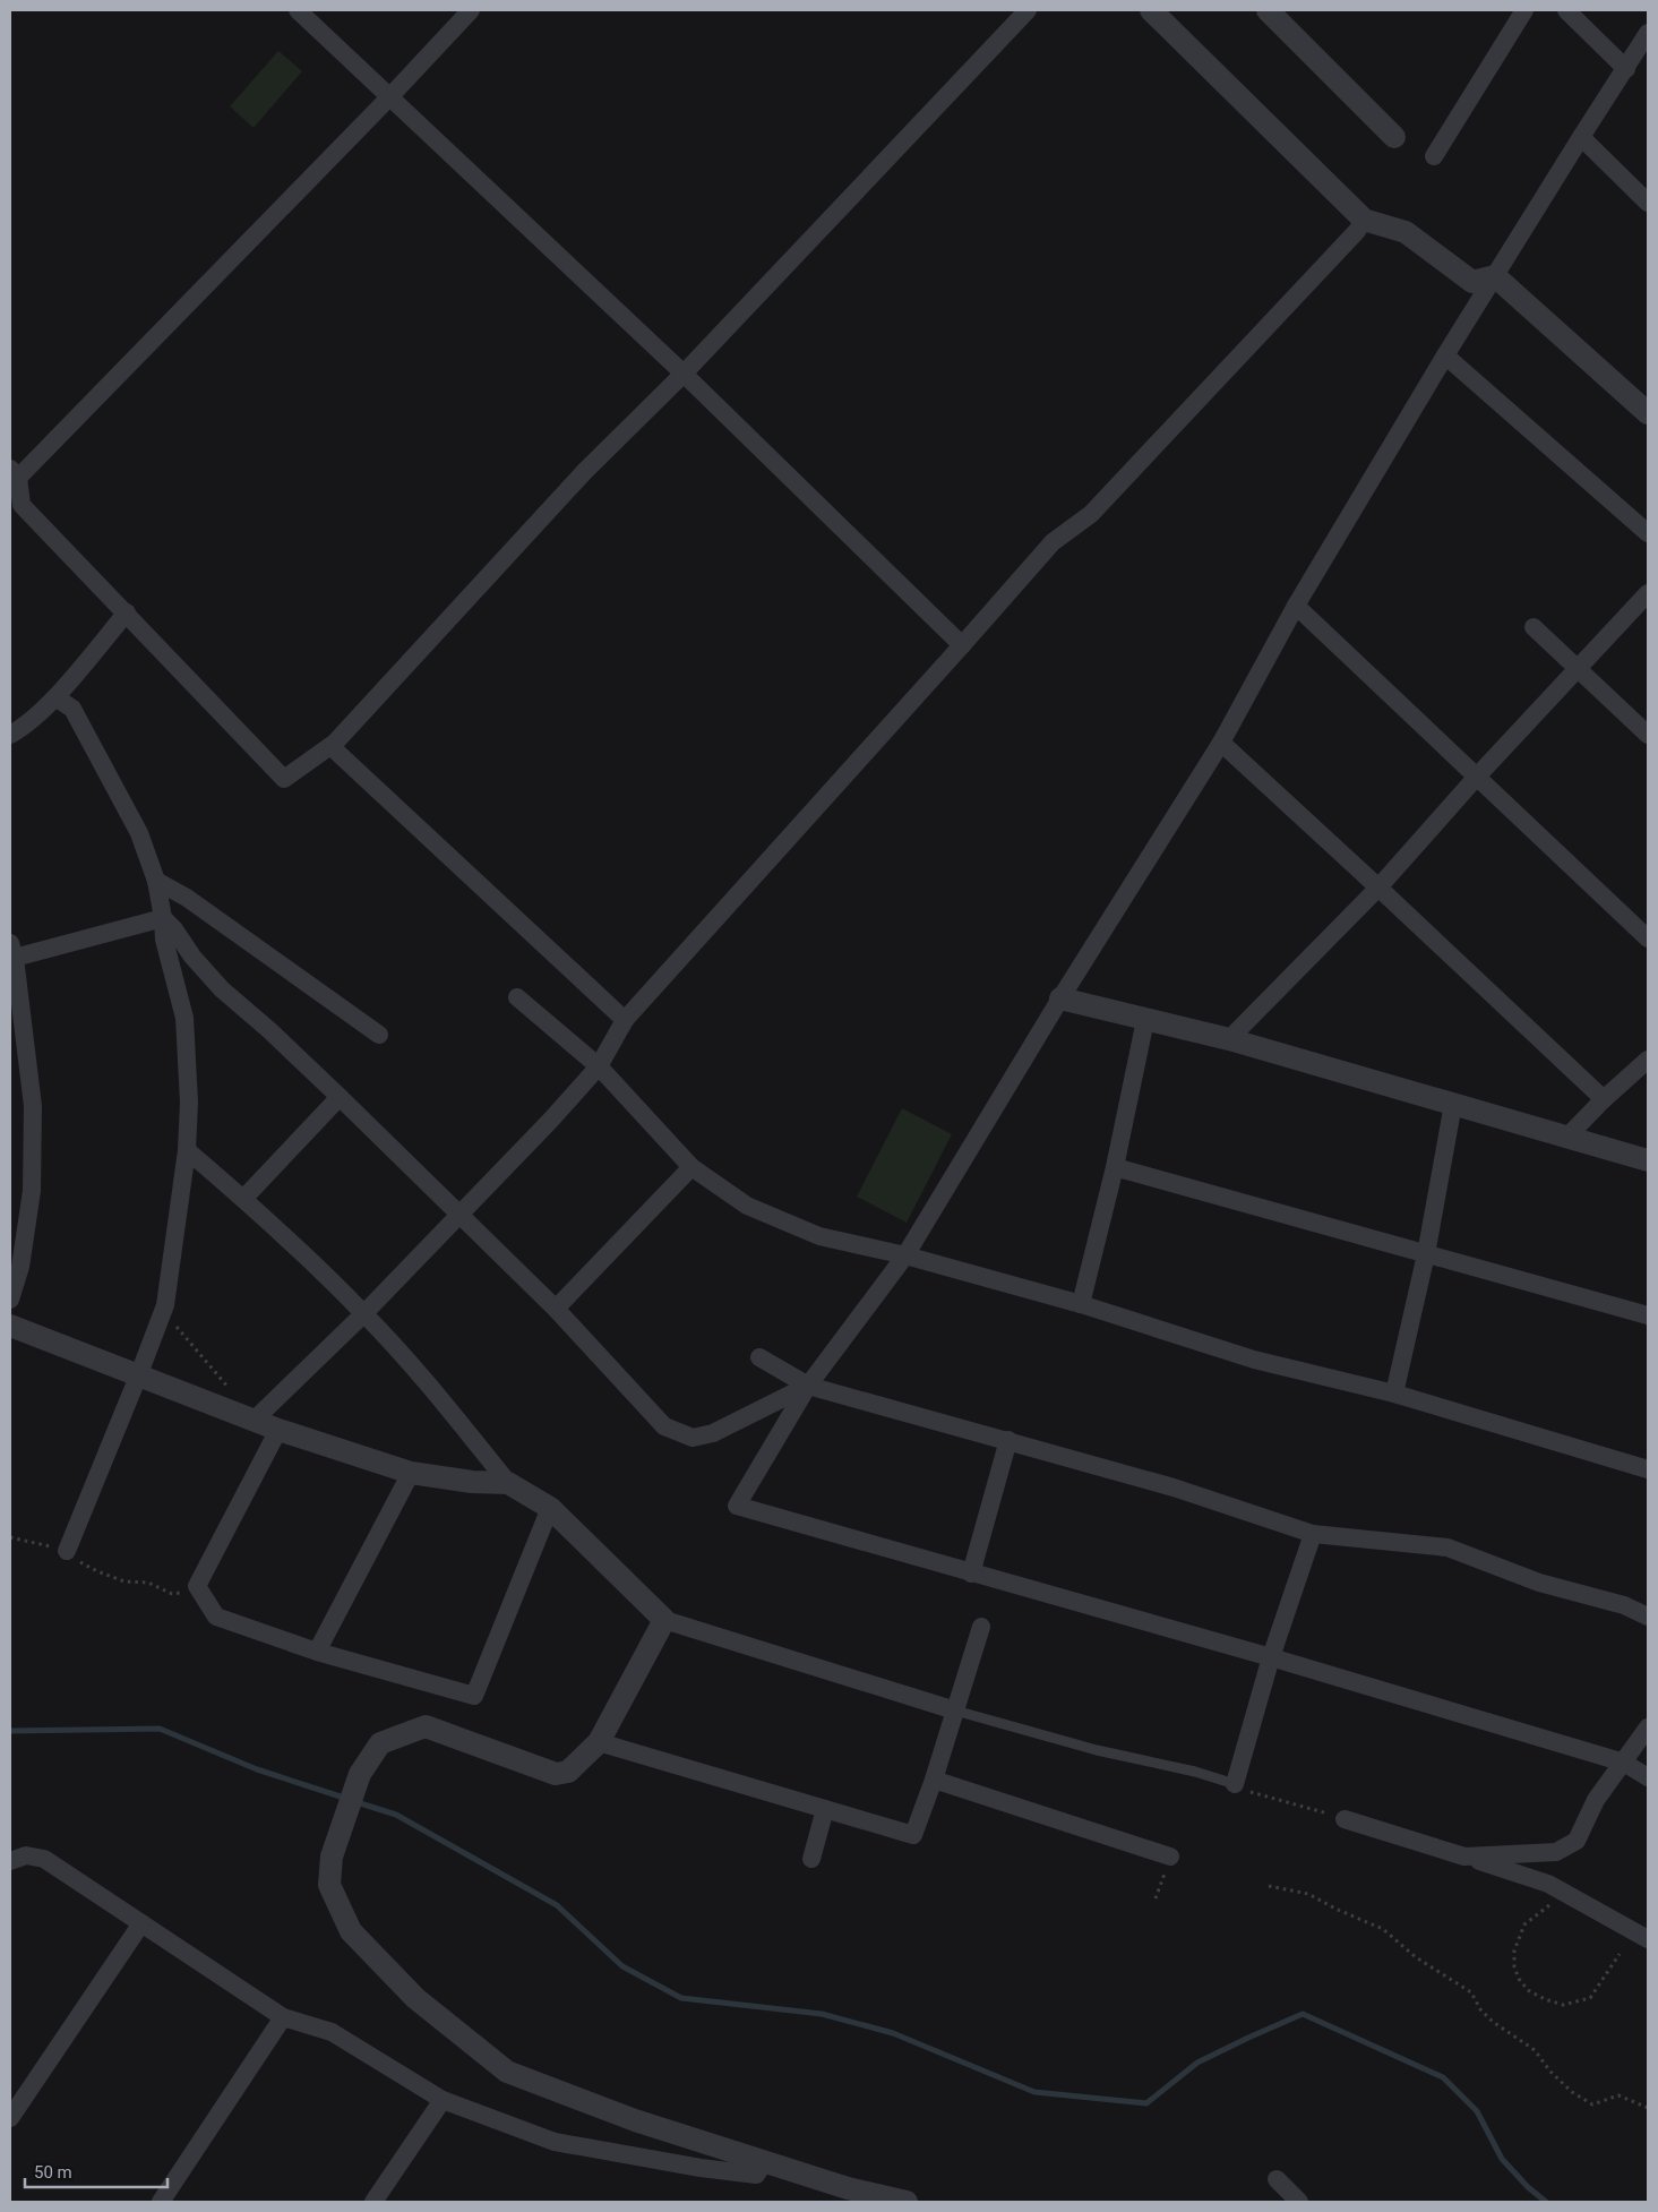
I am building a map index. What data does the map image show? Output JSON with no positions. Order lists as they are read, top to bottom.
{
  "scale_bar": "50 m"
}
